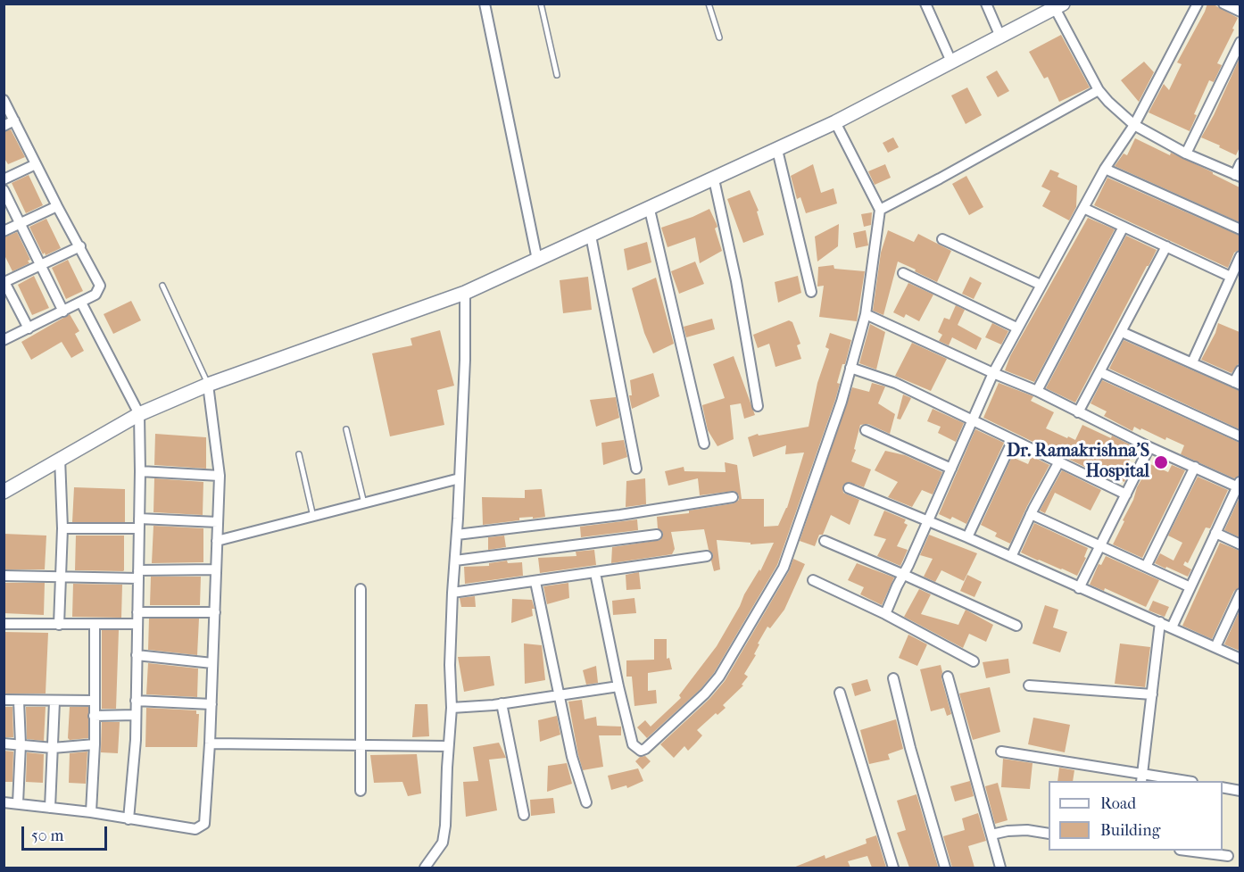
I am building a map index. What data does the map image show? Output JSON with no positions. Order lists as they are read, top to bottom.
{
  "places": ["Dr. Ramakrishna'S Hospital"],
  "legend": ["Road", "Building"],
  "scale_bar": "50 m"
}
